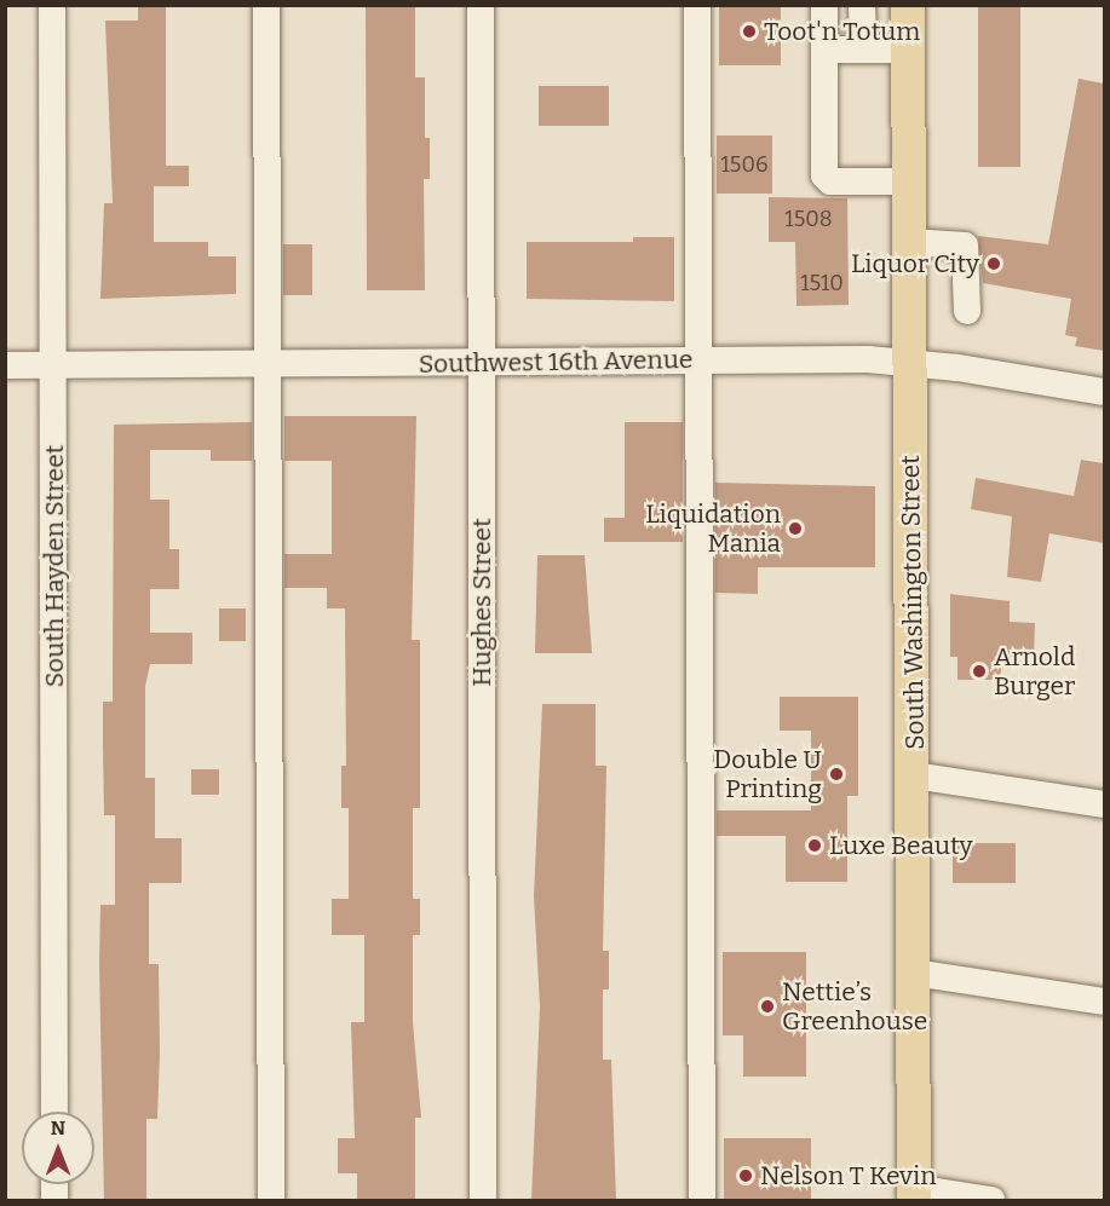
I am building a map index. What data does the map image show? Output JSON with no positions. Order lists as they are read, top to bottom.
{
  "streets": {
    "main road": ["South Washington Street"],
    "street": ["Southwest 16th Avenue", "South Hayden Street", "Hughes Street"]
  },
  "crossings": [
    ["Southwest 16th Avenue", "South Hayden Street"],
    ["Southwest 16th Avenue", "Hughes Street"],
    ["Southwest 16th Avenue", "South Washington Street"]
  ],
  "places": [
    "Toot'n Totum",
    "Liquor City",
    "Liquidation Mania",
    "Arnold Burger",
    "Double U Printing",
    "Luxe Beauty",
    "Nettie’s Greenhouse",
    "Nelson T Kevin"
  ],
  "house_numbers": ["1506", "1508", "1510"],
  "north": "top"
}
